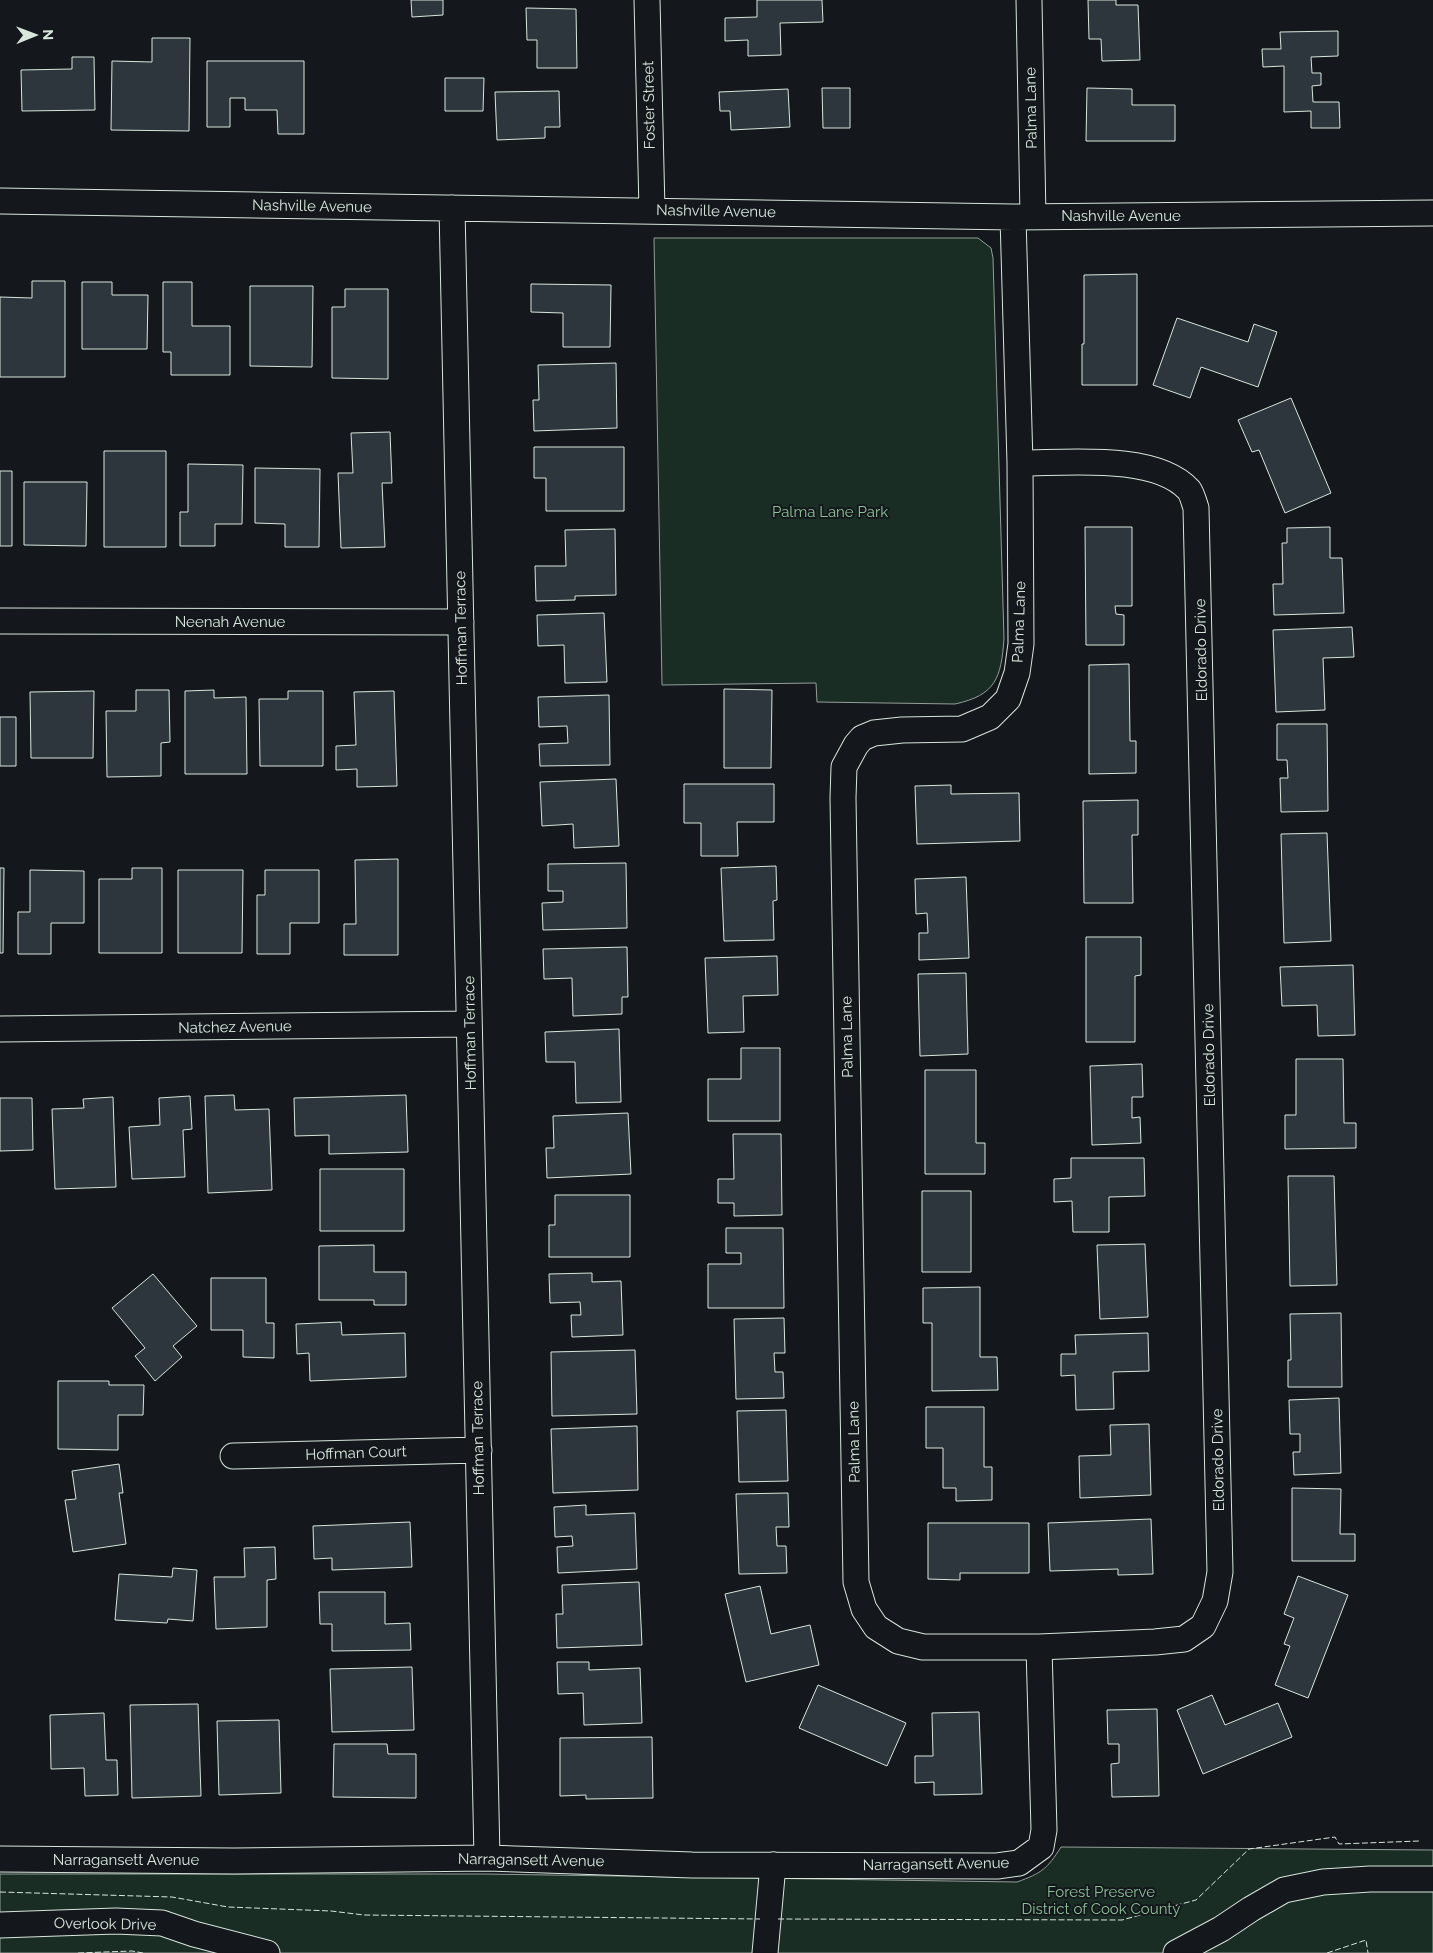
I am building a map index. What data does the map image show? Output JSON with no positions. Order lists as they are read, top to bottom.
{
  "streets": {
    "street": [
      "Foster Street",
      "Palma Lane",
      "Nashville Avenue",
      "Neenah Avenue",
      "Hoffman Terrace",
      "Eldorado Drive",
      "Natchez Avenue",
      "Hoffman Court",
      "Narragansett Avenue",
      "Overlook Drive"
    ]
  },
  "crossings": [
    ["Foster Street", "Nashville Avenue"],
    ["Palma Lane", "Nashville Avenue"],
    ["Palma Lane", "Eldorado Drive"],
    ["Palma Lane", "Narragansett Avenue"],
    ["Nashville Avenue", "Hoffman Terrace"],
    ["Neenah Avenue", "Hoffman Terrace"],
    ["Hoffman Terrace", "Natchez Avenue"],
    ["Hoffman Terrace", "Hoffman Court"],
    ["Hoffman Terrace", "Narragansett Avenue"],
    ["Eldorado Drive", "Narragansett Avenue"]
  ],
  "parks": ["Palma Lane Park", "Forest Preserve District of Cook County"],
  "north": "right"
}
